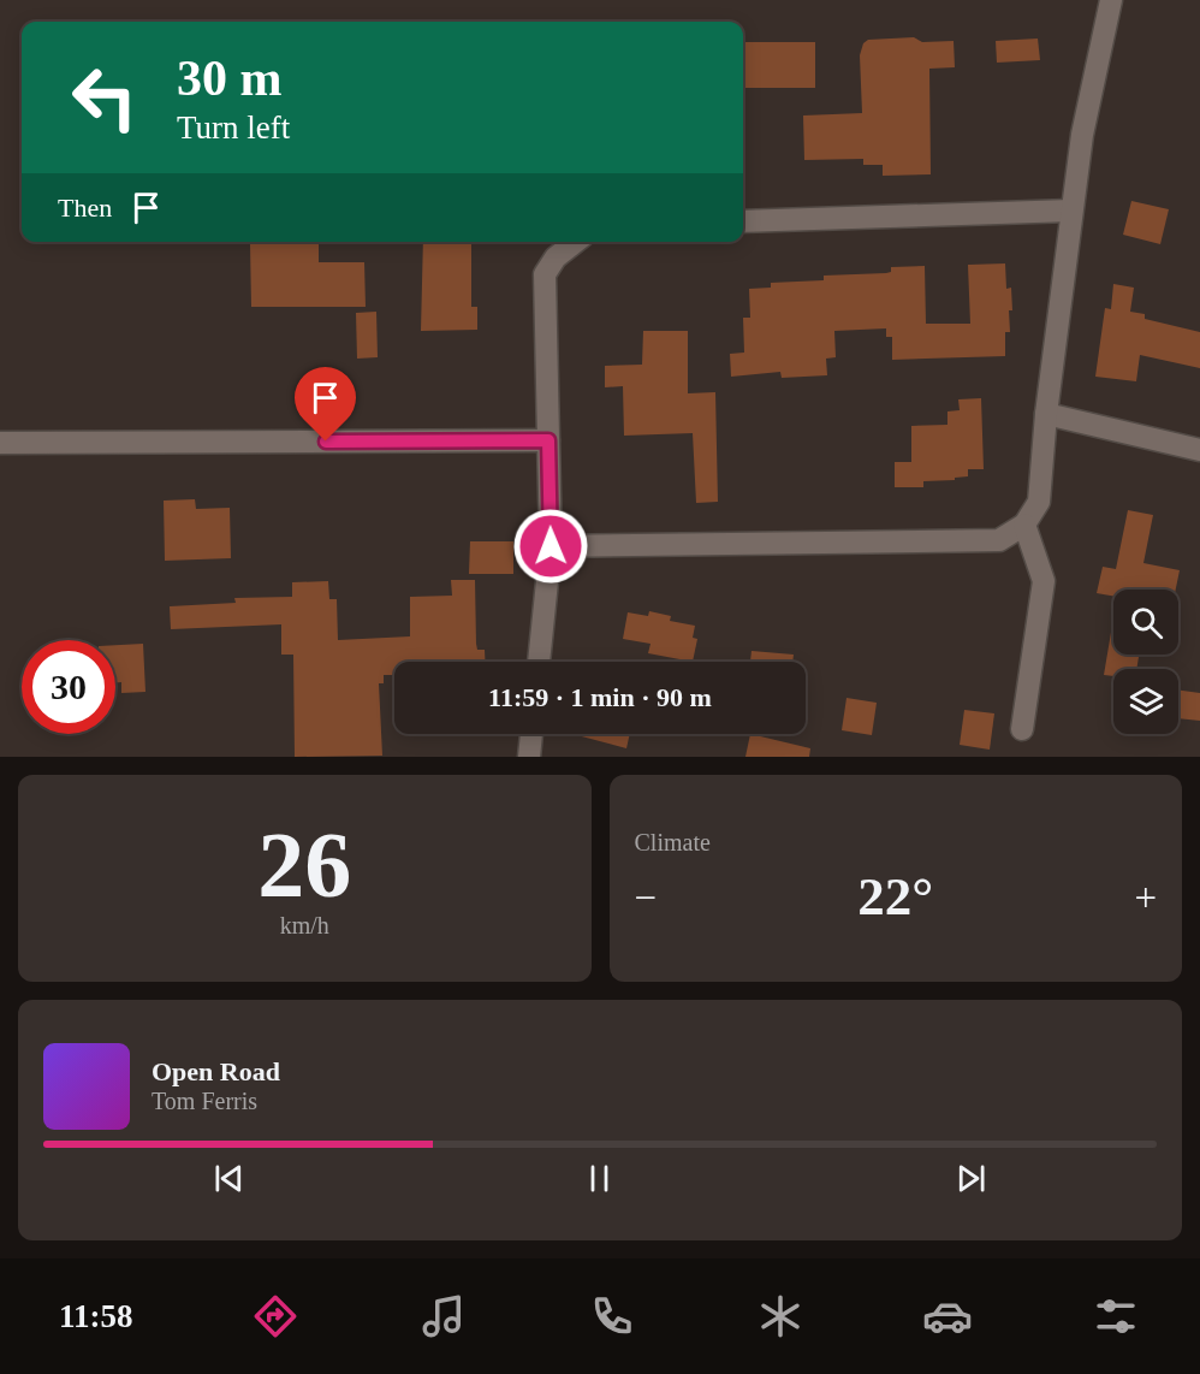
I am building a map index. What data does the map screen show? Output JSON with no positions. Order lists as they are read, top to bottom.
{
  "page": {
    "turn": ["30 m", "Turn left"],
    "then": "Then",
    "limit": "30",
    "trip": "11:59 · 1 min · 90 m",
    "tile": [
      ["26", "km/h"],
      "Climate"
    ],
    "heat": ["−", "22°", "+"],
    "song": ["Open Road", "Tom Ferris"],
    "tabs": "11:58"
  }
}
